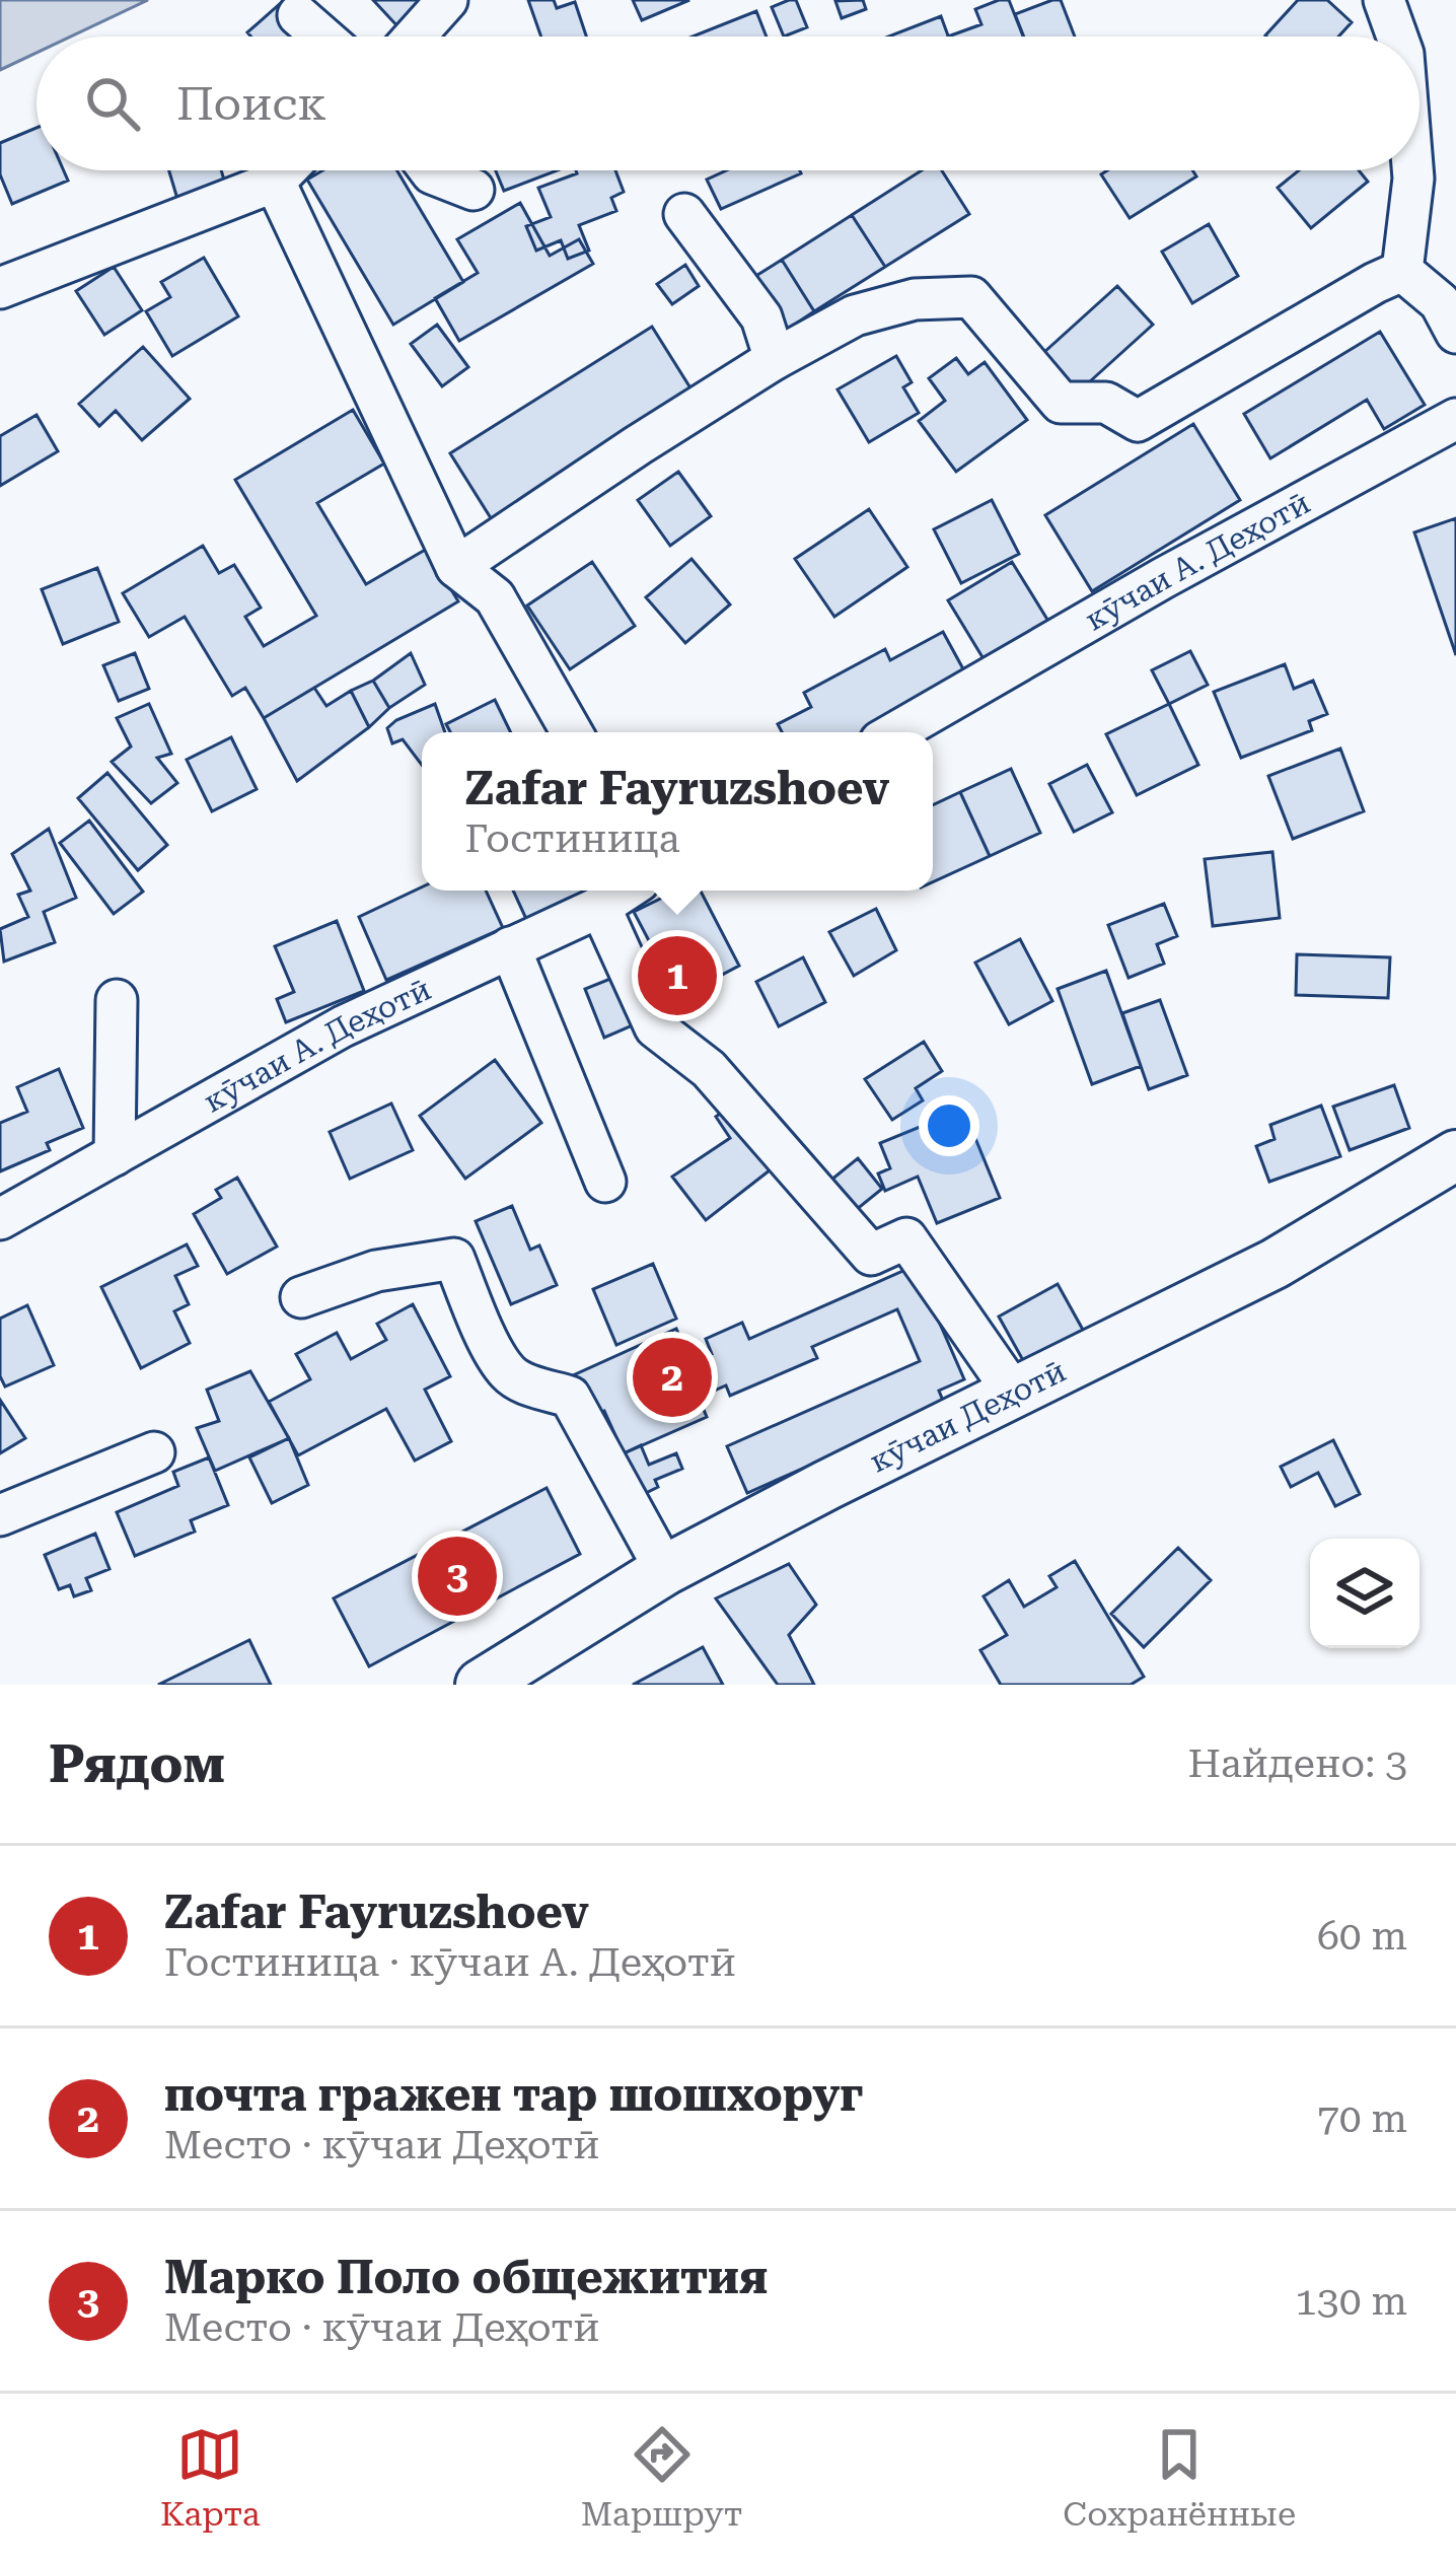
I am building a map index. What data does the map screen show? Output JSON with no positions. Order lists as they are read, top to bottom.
{
  "streets": {
    "main road": ["кӯчаи Деҳотӣ"],
    "street": ["кӯчаи А. Деҳотӣ"]
  },
  "page": {
    "search": "Поиск",
    "popup": ["Zafar Fayruzshoev", "Гостиница"],
    "pins": ["1", "2", "3"],
    "heading": ["Рядом", "Найдено: 3"],
    "list": [
      {
        "mark": "1",
        "name": "Zafar Fayruzshoev",
        "note": "Гостиница · кӯчаи А. Деҳотӣ",
        "value": "60 m"
      },
      {
        "mark": "2",
        "name": "почта гражен тар шошхоруг",
        "note": "Место · кӯчаи Деҳотӣ",
        "value": "70 m"
      },
      {
        "mark": "3",
        "name": "Марко Поло общежития",
        "note": "Место · кӯчаи Деҳотӣ",
        "value": "130 m"
      }
    ],
    "nav": ["Карта", "Маршрут", "Сохранённые"]
  }
}
